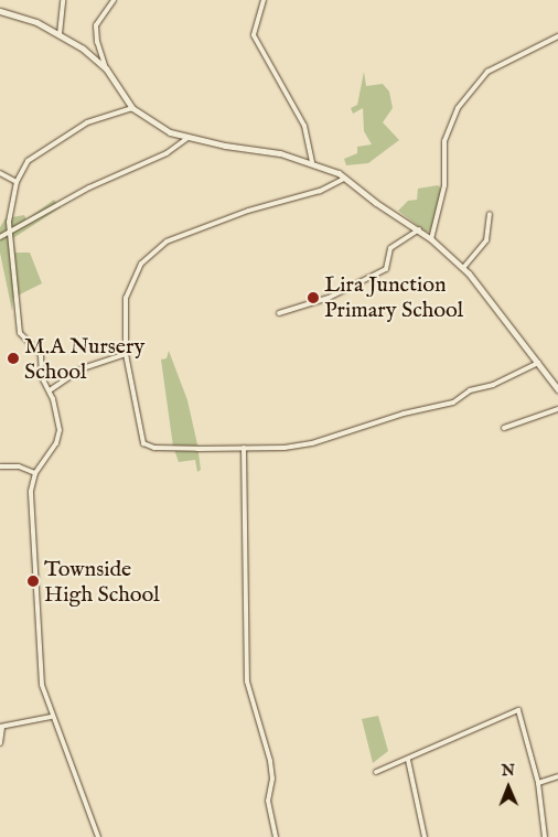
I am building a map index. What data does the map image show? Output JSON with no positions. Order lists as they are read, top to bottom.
{
  "places": ["Lira Junction Primary School", "M.A Nursery School", "Townside High School"],
  "north": "top"
}
